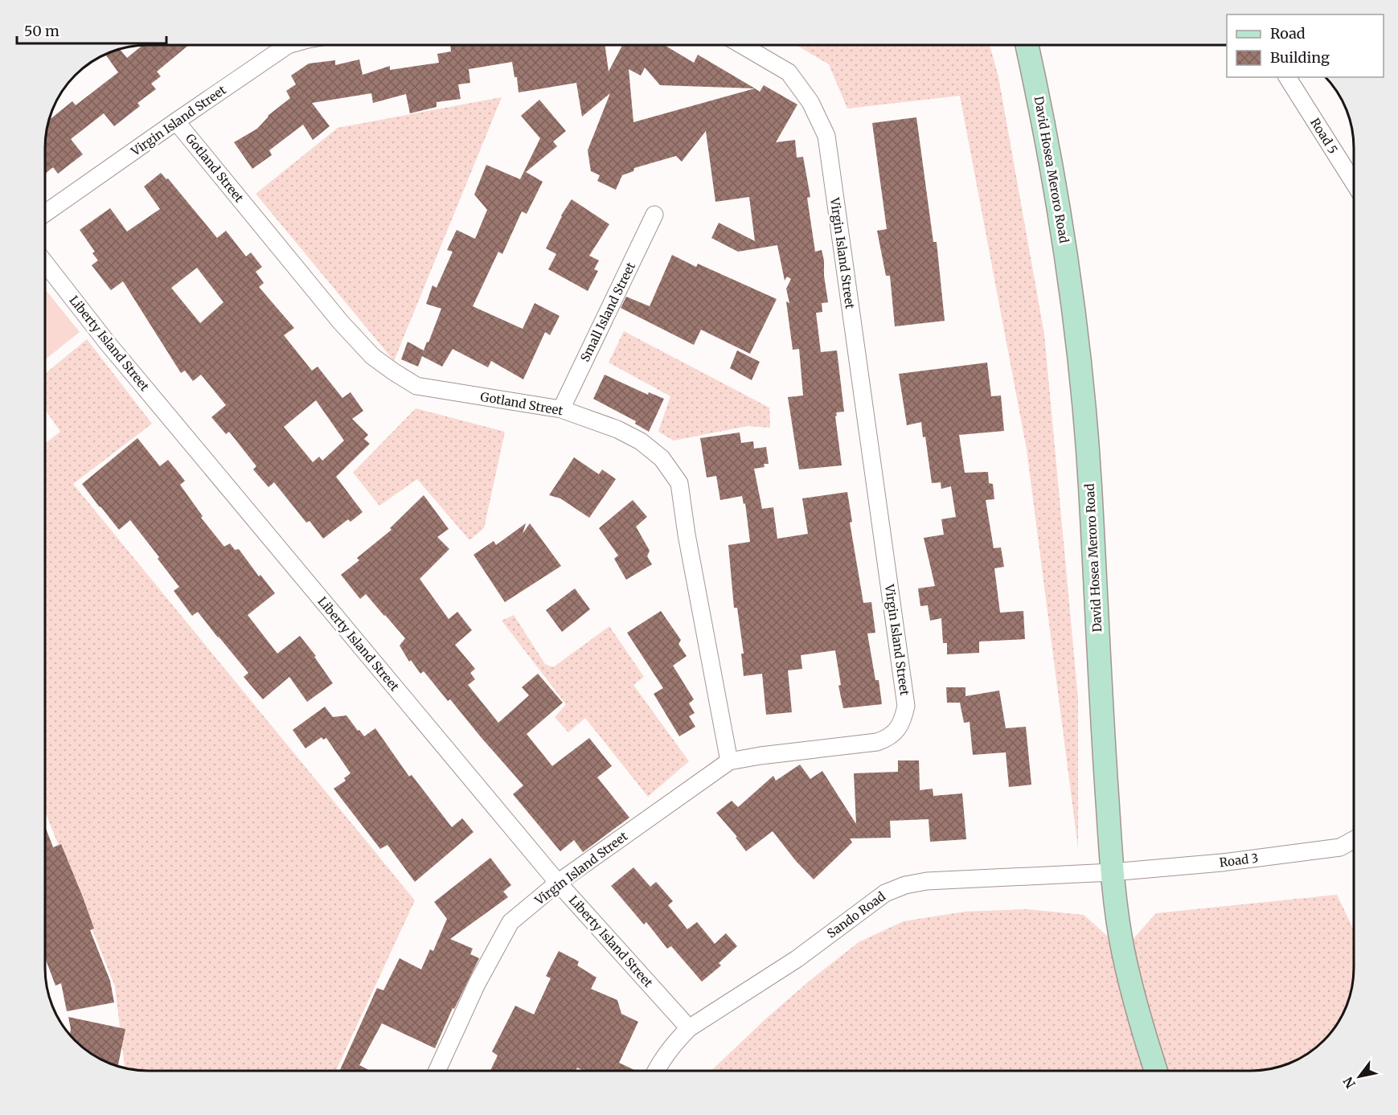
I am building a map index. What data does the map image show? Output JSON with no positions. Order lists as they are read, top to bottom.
{
  "streets": {
    "main road": ["David Hosea Meroro Road"],
    "street": [
      "Virgin Island Street",
      "Road 5",
      "Gotland Street",
      "Small Island Street",
      "Liberty Island Street",
      "Road 3",
      "Sando Road"
    ]
  },
  "crossings": [
    ["Virgin Island Street", "Gotland Street"],
    ["Virgin Island Street", "Liberty Island Street"],
    ["Gotland Street", "Small Island Street"],
    ["David Hosea Meroro Road", "Road 3"],
    ["David Hosea Meroro Road", "Sando Road"],
    ["Liberty Island Street", "Sando Road"],
    ["Road 3", "Sando Road"]
  ],
  "legend": ["Road", "Building"],
  "scale_bar": "50 m",
  "north": "bottom left"
}
